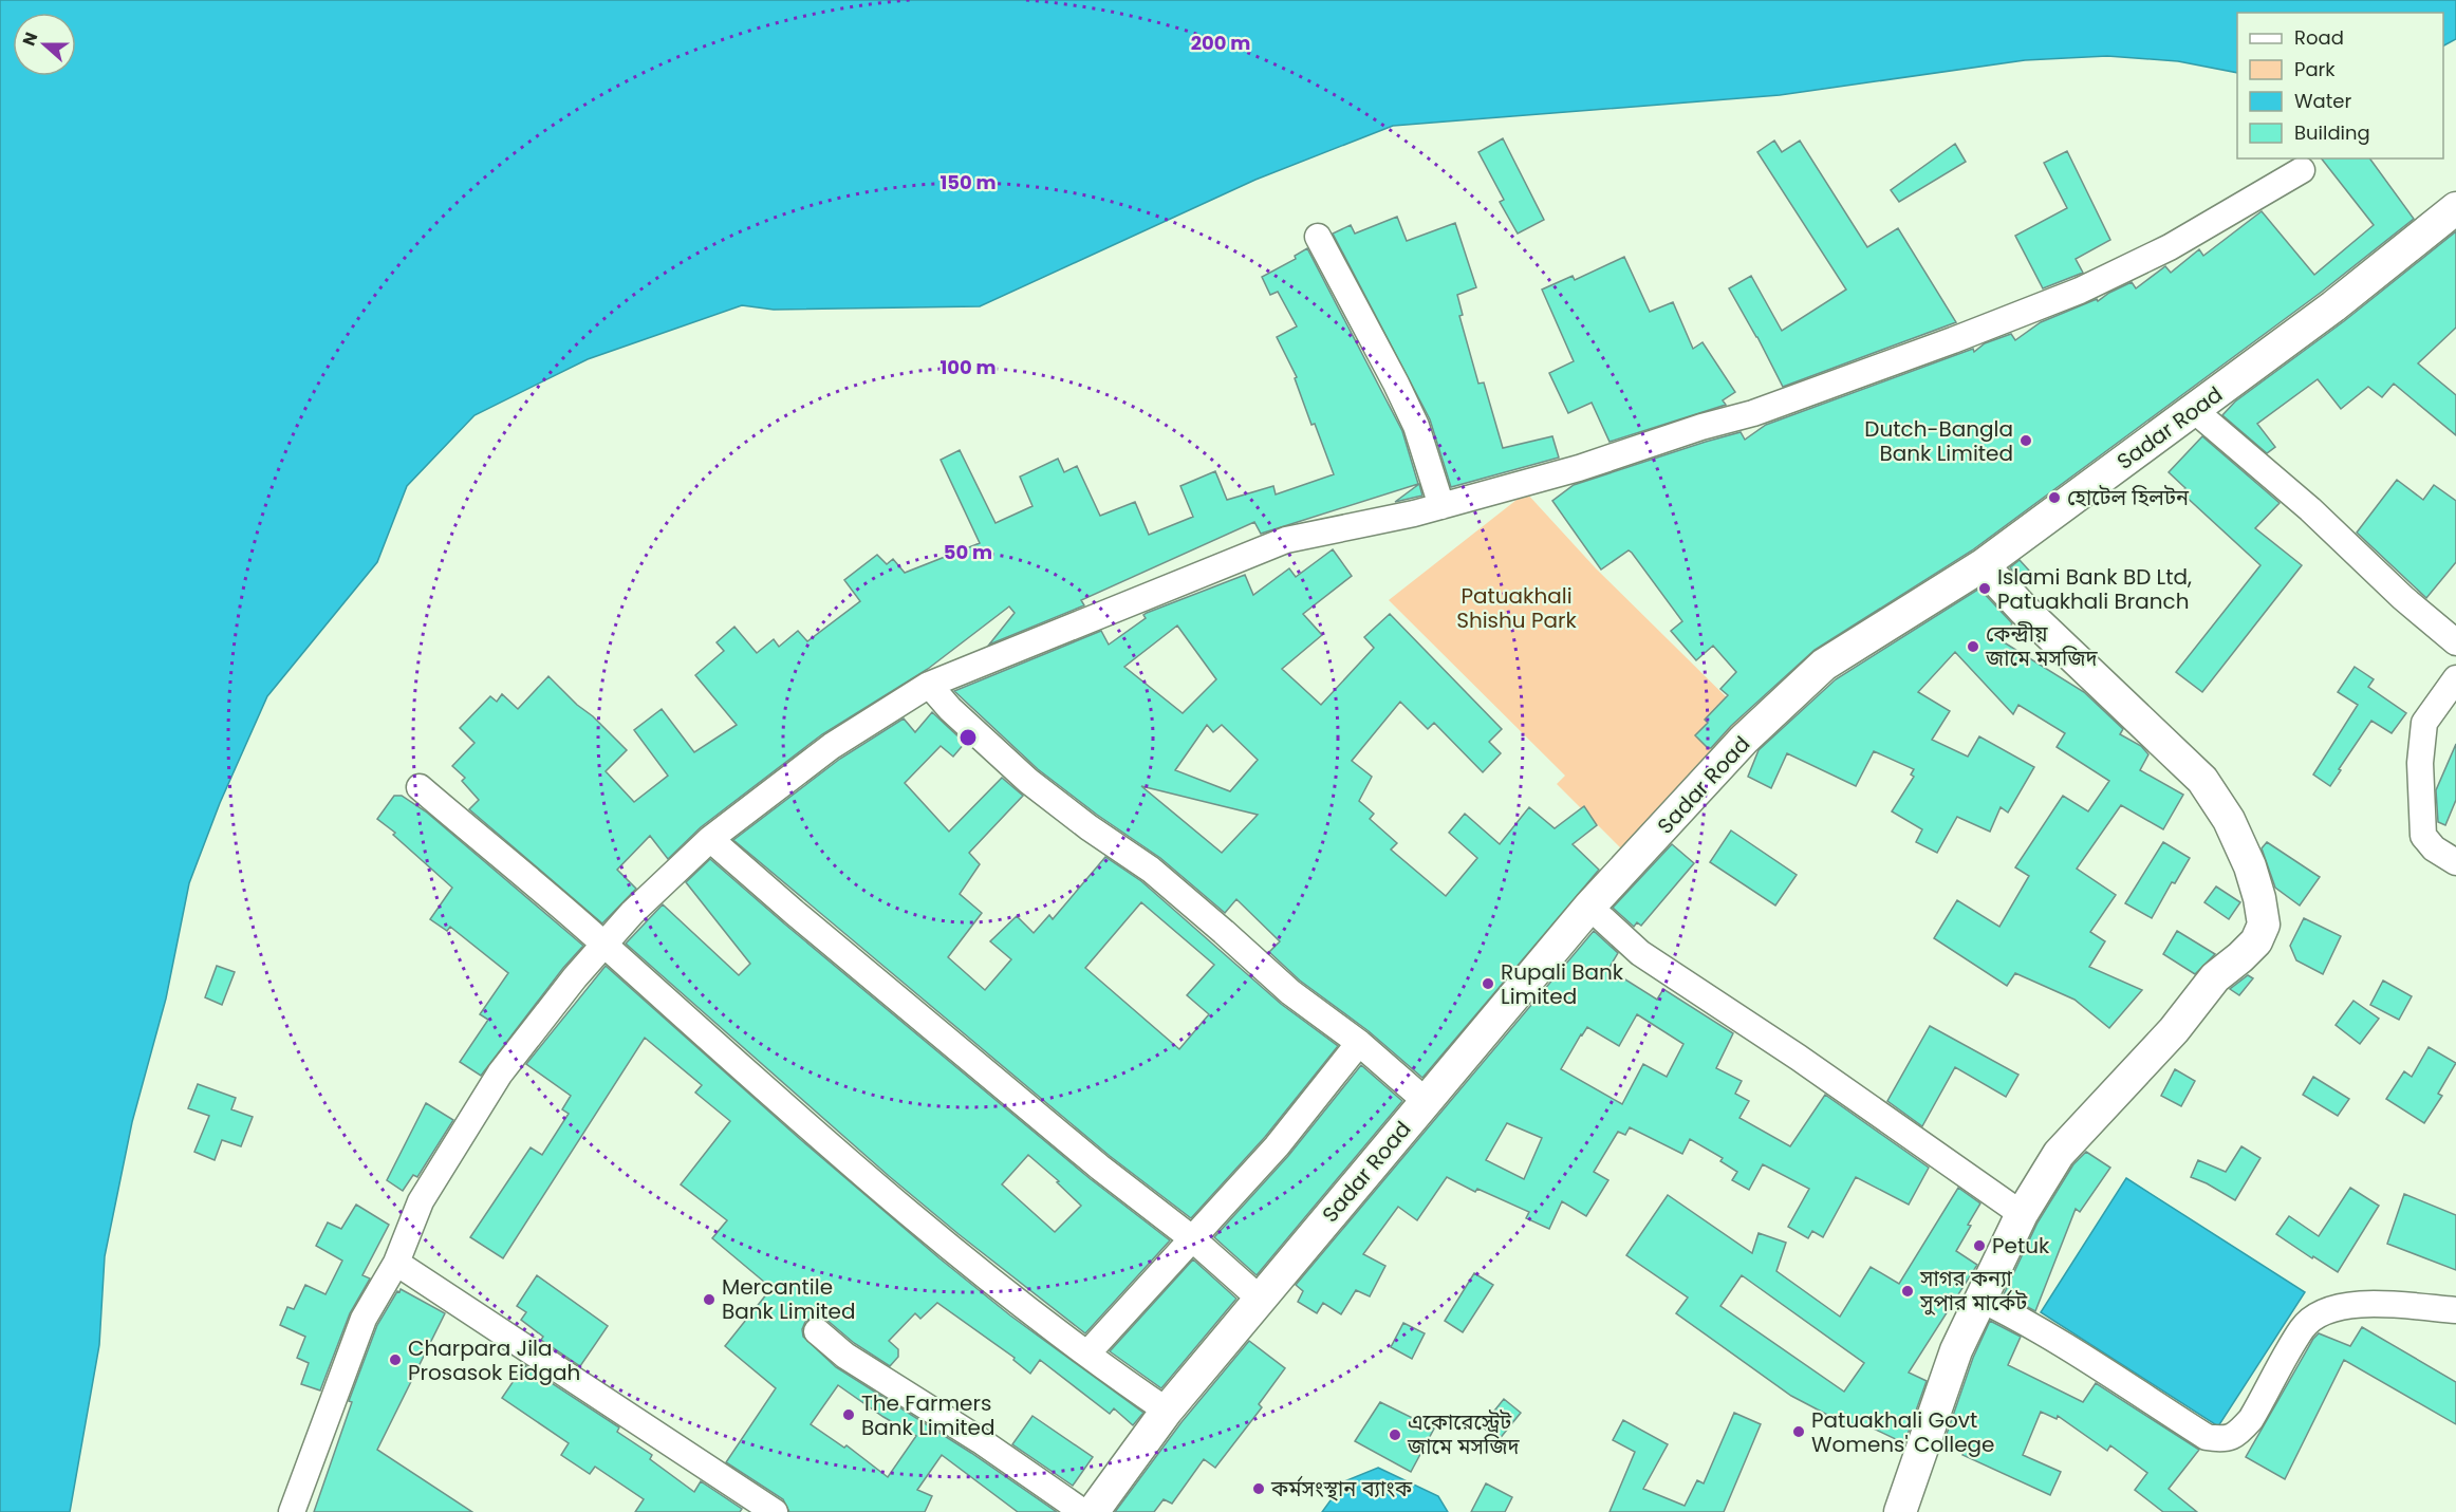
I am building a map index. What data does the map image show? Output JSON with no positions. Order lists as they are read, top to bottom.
{
  "streets": {
    "street": ["Sadar Road"]
  },
  "parks": ["Patuakhali Shishu Park"],
  "places": [
    "Dutch-Bangla Bank Limited",
    "হোটেল হিলটন",
    "Islami Bank BD Ltd, Patuakhali Branch",
    "কেন্দ্রীয় জামে মসজিদ",
    "Rupali Bank Limited",
    "Petuk",
    "সাগর কন্যা সুপার মার্কেট",
    "Mercantile Bank Limited",
    "Charpara Jila Prosasok Eidgah",
    "The Farmers Bank Limited",
    "Patuakhali Govt Womens' College",
    "একোরেস্ট্রেট জামে মসজিদ",
    "কর্মসংস্থান ব্যাংক"
  ],
  "legend": [
    "Road",
    "Park",
    "Water",
    "Building"
  ],
  "north": "left",
  "rings": [
    "200 m",
    "150 m",
    "100 m",
    "50 m"
  ]
}
